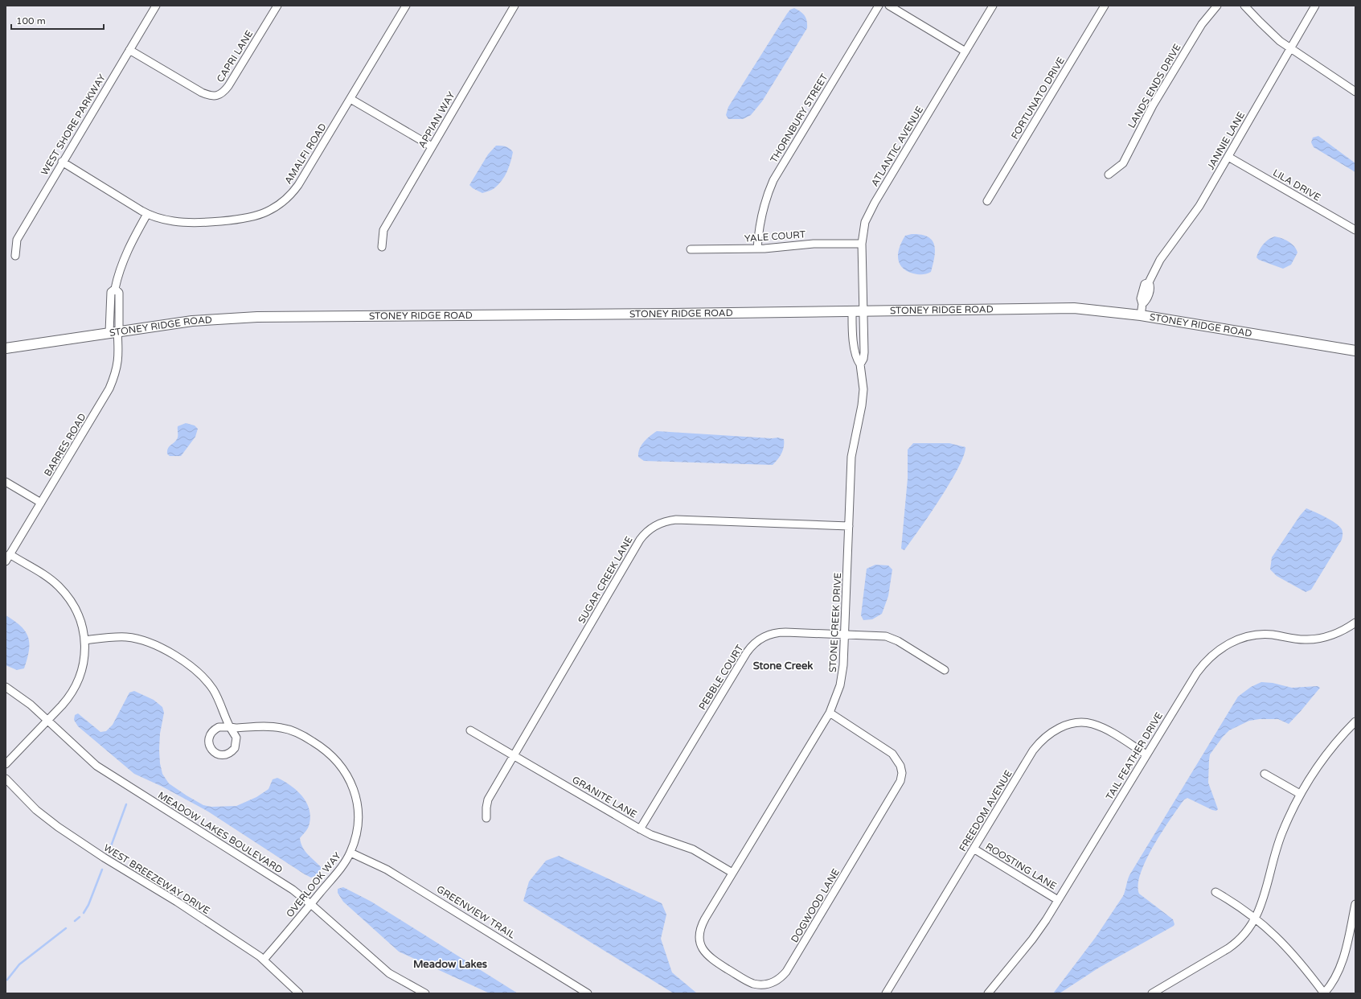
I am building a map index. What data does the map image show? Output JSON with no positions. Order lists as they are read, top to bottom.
{
  "streets": {
    "street": [
      "CAPRI LANE",
      "LANDS ENDS DRIVE",
      "FORTUNATO DRIVE",
      "THORNBURY STREET",
      "APPIAN WAY",
      "WEST SHORE PARKWAY",
      "JANNIE LANE",
      "ATLANTIC AVENUE",
      "AMALFI ROAD",
      "LILA DRIVE",
      "YALE COURT",
      "STONEY RIDGE ROAD",
      "BARRES ROAD",
      "SUGAR CREEK LANE",
      "STONE CREEK DRIVE",
      "PEBBLE COURT",
      "TAIL FEATHER DRIVE",
      "GRANITE LANE",
      "FREEDOM AVENUE",
      "MEADOW LAKES BOULEVARD",
      "ROOSTING LANE",
      "WEST BREEZEWAY DRIVE",
      "OVERLOOK WAY",
      "DOGWOOD LANE",
      "GREENVIEW TRAIL"
    ]
  },
  "crossings": [
    ["CAPRI LANE", "WEST SHORE PARKWAY"],
    ["THORNBURY STREET", "YALE COURT"],
    ["WEST SHORE PARKWAY", "AMALFI ROAD"],
    ["JANNIE LANE", "LILA DRIVE"],
    ["JANNIE LANE", "STONEY RIDGE ROAD"],
    ["ATLANTIC AVENUE", "YALE COURT"],
    ["ATLANTIC AVENUE", "STONEY RIDGE ROAD"],
    ["ATLANTIC AVENUE", "STONE CREEK DRIVE"],
    ["AMALFI ROAD", "BARRES ROAD"],
    ["STONEY RIDGE ROAD", "BARRES ROAD"],
    ["STONEY RIDGE ROAD", "STONE CREEK DRIVE"],
    ["SUGAR CREEK LANE", "STONE CREEK DRIVE"],
    ["SUGAR CREEK LANE", "GRANITE LANE"],
    ["STONE CREEK DRIVE", "PEBBLE COURT"],
    ["STONE CREEK DRIVE", "GRANITE LANE"],
    ["STONE CREEK DRIVE", "DOGWOOD LANE"],
    ["PEBBLE COURT", "GRANITE LANE"],
    ["TAIL FEATHER DRIVE", "FREEDOM AVENUE"],
    ["TAIL FEATHER DRIVE", "ROOSTING LANE"],
    ["GRANITE LANE", "DOGWOOD LANE"],
    ["FREEDOM AVENUE", "ROOSTING LANE"],
    ["MEADOW LAKES BOULEVARD", "OVERLOOK WAY"],
    ["WEST BREEZEWAY DRIVE", "OVERLOOK WAY"],
    ["OVERLOOK WAY", "GREENVIEW TRAIL"]
  ],
  "districts": ["Stone Creek", "Meadow Lakes"],
  "scale_bar": "100 m"
}
